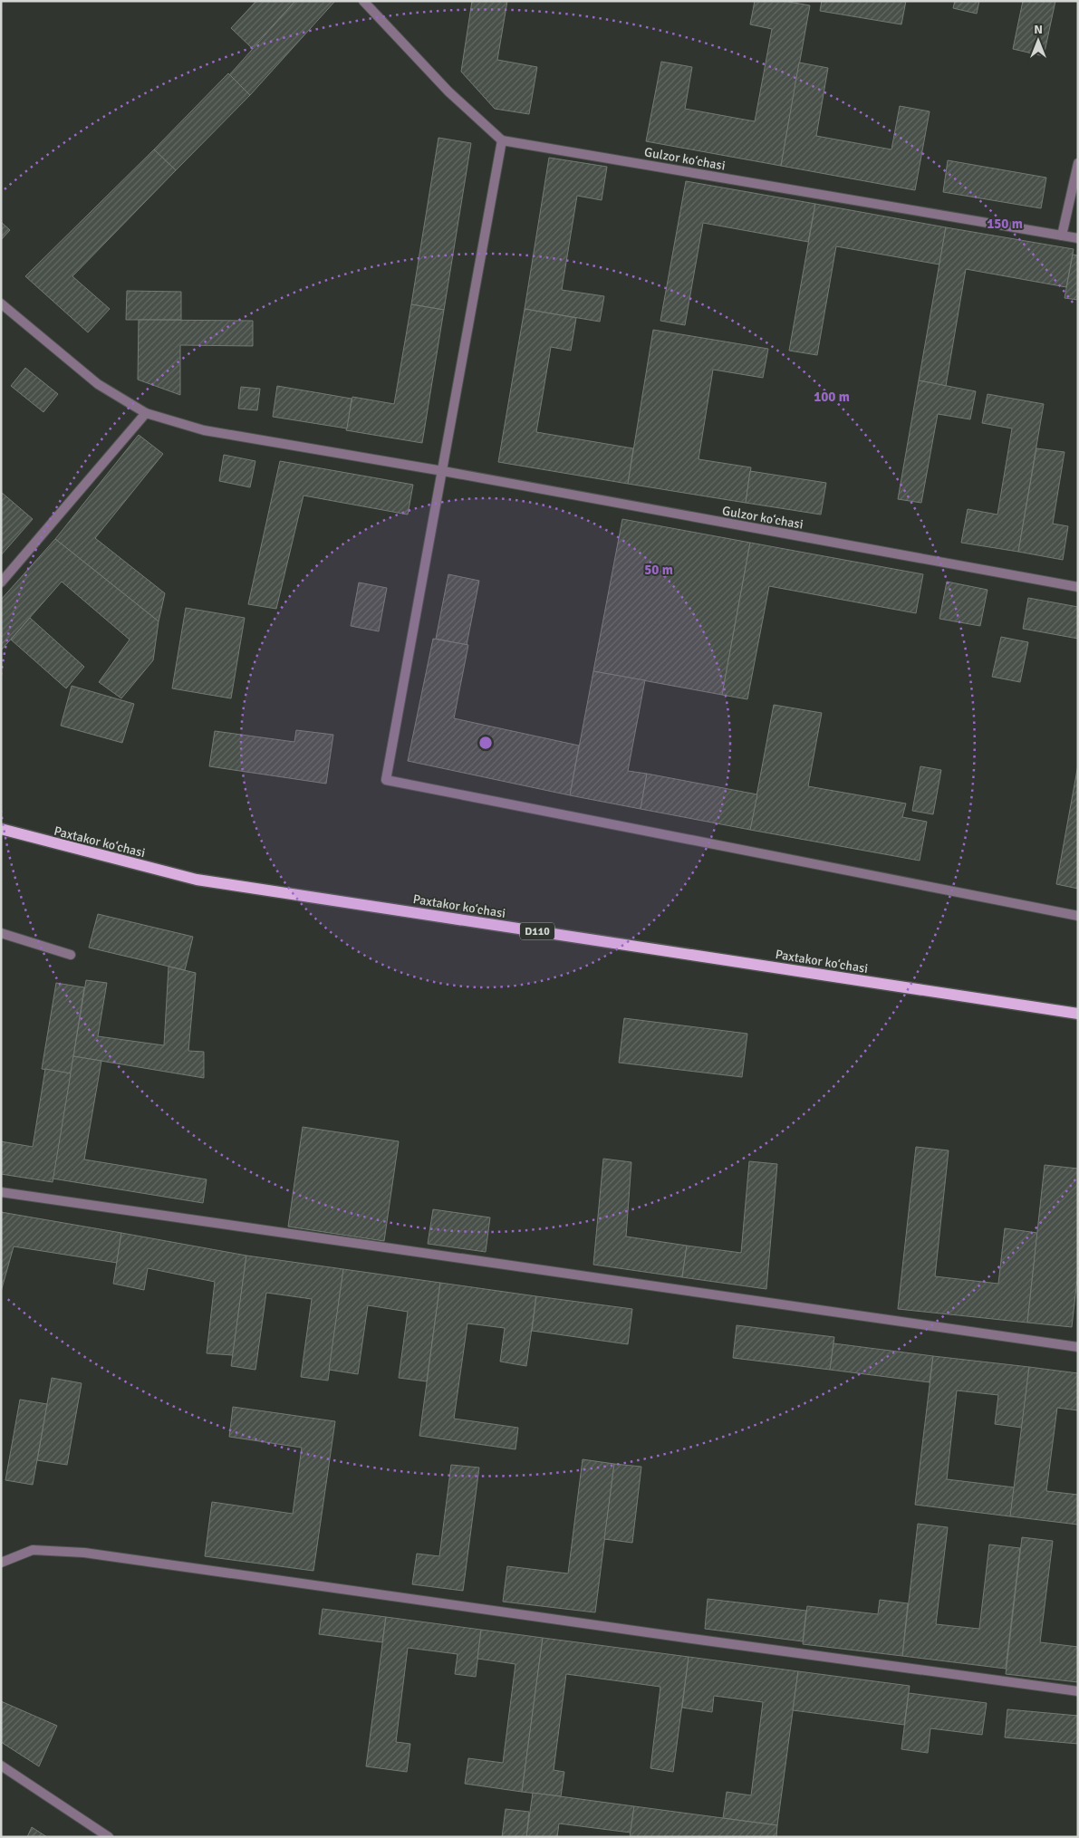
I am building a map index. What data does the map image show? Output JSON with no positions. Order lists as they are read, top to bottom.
{
  "streets": {
    "main road": ["Paxtakor koʻchasi", "D110"],
    "street": ["Gulzor koʻchasi"]
  },
  "north": "top",
  "rings": ["150 m", "100 m", "50 m"]
}
